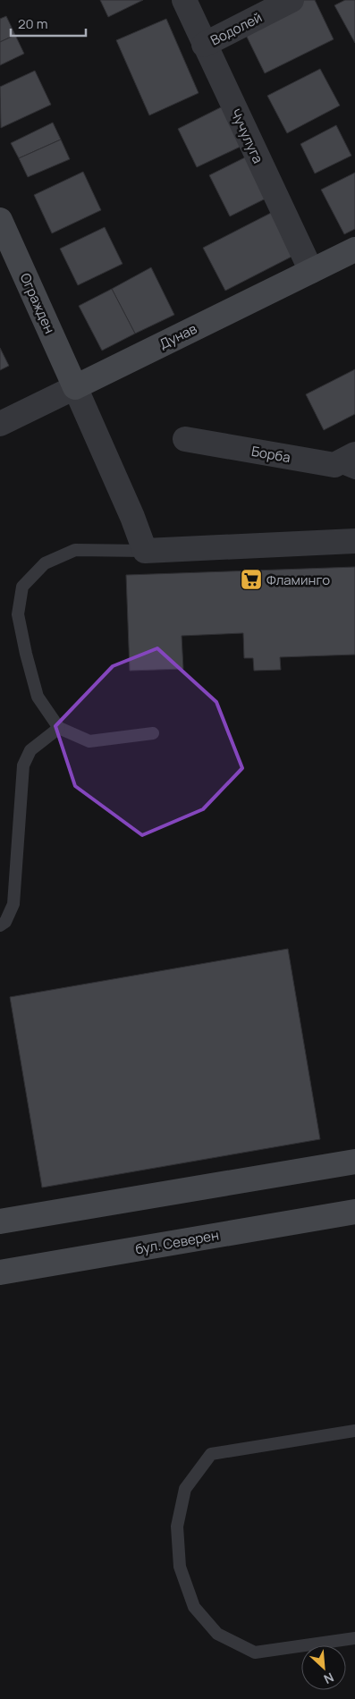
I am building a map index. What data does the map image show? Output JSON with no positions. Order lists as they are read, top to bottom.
{
  "streets": {
    "main road": ["Огражден", "Дунав", "бул. Северен"],
    "street": ["Водолей", "Чучулуга", "Борба"]
  },
  "crossings": [
    ["Водолей", "Чучулуга"],
    ["Чучулуга", "Дунав"],
    ["Огражден", "Дунав"]
  ],
  "places": {
    "supermarket": ["Фламинго"]
  },
  "scale_bar": "20 m",
  "north": "bottom right"
}
